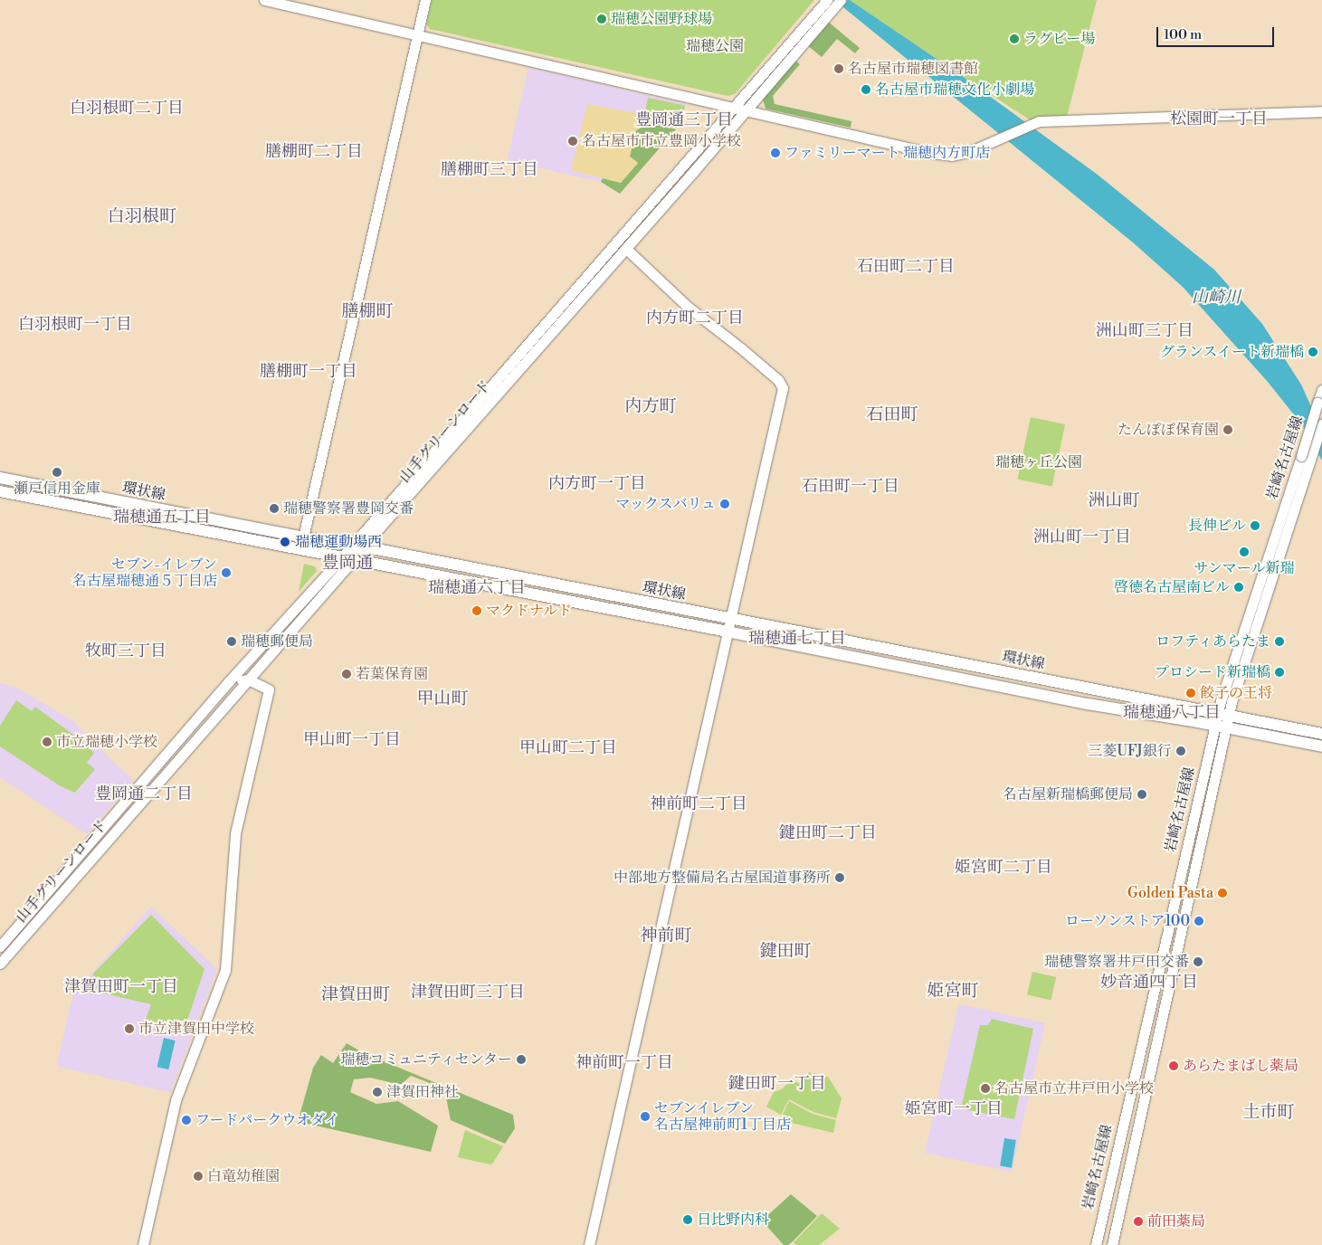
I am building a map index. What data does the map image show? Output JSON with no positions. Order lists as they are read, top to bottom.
{
  "streets": {
    "main road": ["環状線"],
    "street": ["山手グリーンロード", "岩崎名古屋線"]
  },
  "crossings": [
    ["山手グリーンロード", "環状線"],
    ["岩崎名古屋線", "環状線"]
  ],
  "districts": [
    "白羽根町二丁目",
    "松園町一丁目",
    "豊岡通三丁目",
    "膳棚町二丁目",
    "膳棚町三丁目",
    "白羽根町",
    "石田町二丁目",
    "膳棚町",
    "内方町二丁目",
    "白羽根町一丁目",
    "洲山町三丁目",
    "膳棚町一丁目",
    "内方町",
    "石田町",
    "内方町一丁目",
    "石田町一丁目",
    "洲山町",
    "瑞穂通五丁目",
    "洲山町一丁目",
    "豊岡通",
    "瑞穂通六丁目",
    "瑞穂通七丁目",
    "牧町三丁目",
    "甲山町",
    "瑞穂通八丁目",
    "甲山町一丁目",
    "甲山町二丁目",
    "豊岡通二丁目",
    "神前町二丁目",
    "鍵田町二丁目",
    "姫宮町二丁目",
    "神前町",
    "鍵田町",
    "妙音通四丁目",
    "津賀田町一丁目",
    "姫宮町",
    "津賀田町三丁目",
    "津賀田町",
    "神前町一丁目",
    "鍵田町一丁目",
    "姫宮町一丁目",
    "土市町"
  ],
  "water": ["山崎川"],
  "parks": ["瑞穂公園", "瑞穂ヶ丘公園"],
  "places": [
    "瑞穂公園野球場",
    "ラグビー場",
    "名古屋市瑞穂図書館",
    "名古屋市瑞穂文化小劇場",
    "名古屋市市立豊岡小学校",
    "ファミリーマート 瑞穂内方町店",
    "グランスイート新瑞橋",
    "たんぽぽ保育園",
    "瀬戸信用金庫",
    "マックスバリュ",
    "瑞穂警察署豊岡交番",
    "長伸ビル",
    "瑞穂運動場西",
    "サンマール新瑞",
    "セブン-イレブン 名古屋瑞穂通５丁目店",
    "啓徳名古屋南ビル",
    "マクドナルド",
    "瑞穂郵便局",
    "ロフティあらたま",
    "プロシード新瑞橋",
    "若葉保育園",
    "餃子の王将",
    "市立瑞穂小学校",
    "三菱UFJ銀行",
    "名古屋新瑞橋郵便局",
    "中部地方整備局名古屋国道事務所",
    "Golden Pasta",
    "ローソンストア100",
    "瑞穂警察署井戸田交番",
    "市立津賀田中学校",
    "瑞穂コミュニティセンター",
    "あらたまばし薬局",
    "名古屋市立井戸田小学校",
    "津賀田神社",
    "セブンイレブン 名古屋神前町1丁目店",
    "フードパークウオダイ",
    "白竜幼稚園",
    "日比野内科",
    "前田薬局"
  ],
  "scale_bar": "100 m"
}
